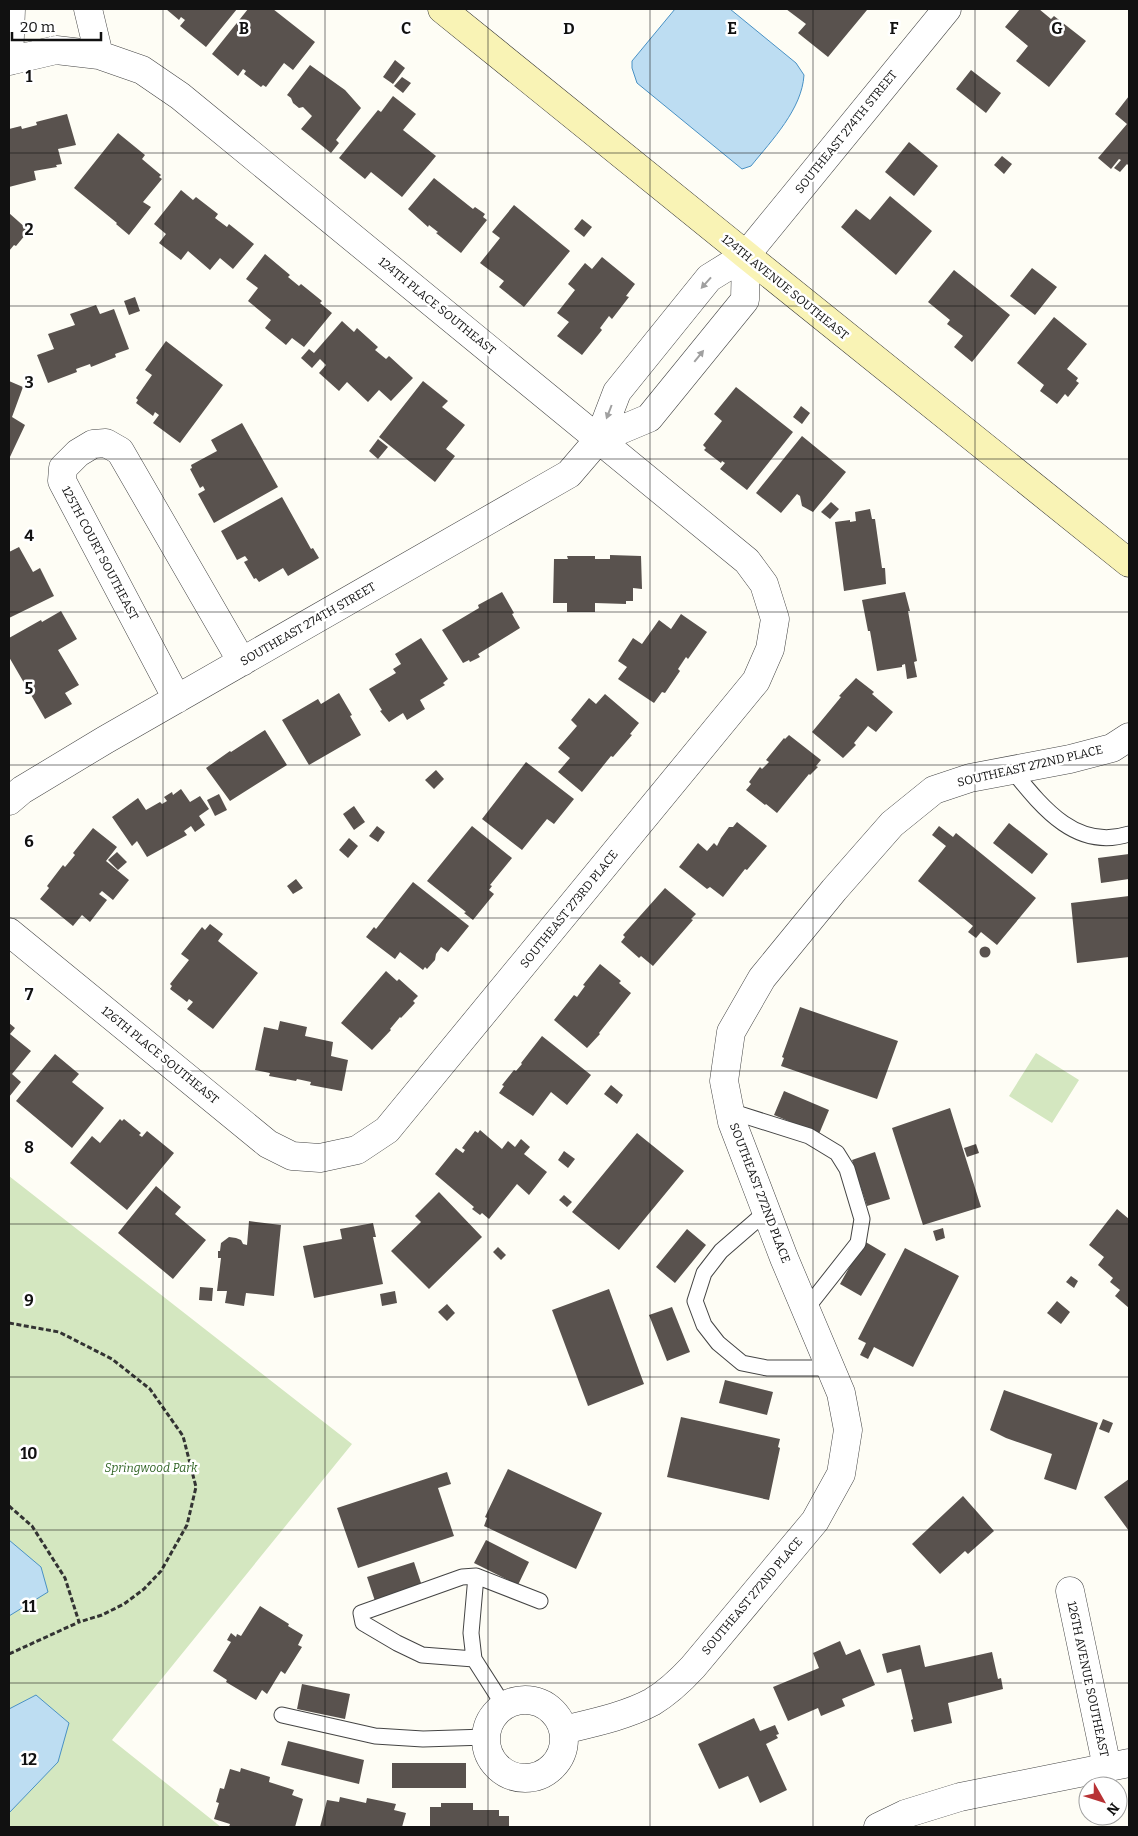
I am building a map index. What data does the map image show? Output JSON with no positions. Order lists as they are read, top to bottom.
{
  "streets": {
    "street": [
      "SOUTHEAST 274TH STREET",
      "124TH AVENUE SOUTHEAST",
      "124TH PLACE SOUTHEAST",
      "125TH COURT SOUTHEAST",
      "SOUTHEAST 272ND PLACE",
      "SOUTHEAST 273RD PLACE",
      "126TH PLACE SOUTHEAST",
      "126TH AVENUE SOUTHEAST"
    ]
  },
  "crossings": [
    ["SOUTHEAST 274TH STREET", "124TH AVENUE SOUTHEAST"],
    ["SOUTHEAST 274TH STREET", "124TH PLACE SOUTHEAST"],
    ["SOUTHEAST 274TH STREET", "125TH COURT SOUTHEAST"],
    ["124TH PLACE SOUTHEAST", "SOUTHEAST 273RD PLACE"],
    ["SOUTHEAST 273RD PLACE", "126TH PLACE SOUTHEAST"]
  ],
  "parks": ["Springwood Park"],
  "scale_bar": "20 m",
  "north": "bottom right",
  "grid": {
    "columns": [
      "B",
      "C",
      "D",
      "E",
      "F",
      "G"
    ],
    "rows": [
      "1",
      "2",
      "3",
      "4",
      "5",
      "6",
      "7",
      "8",
      "9",
      "10",
      "11",
      "12"
    ]
  }
}
